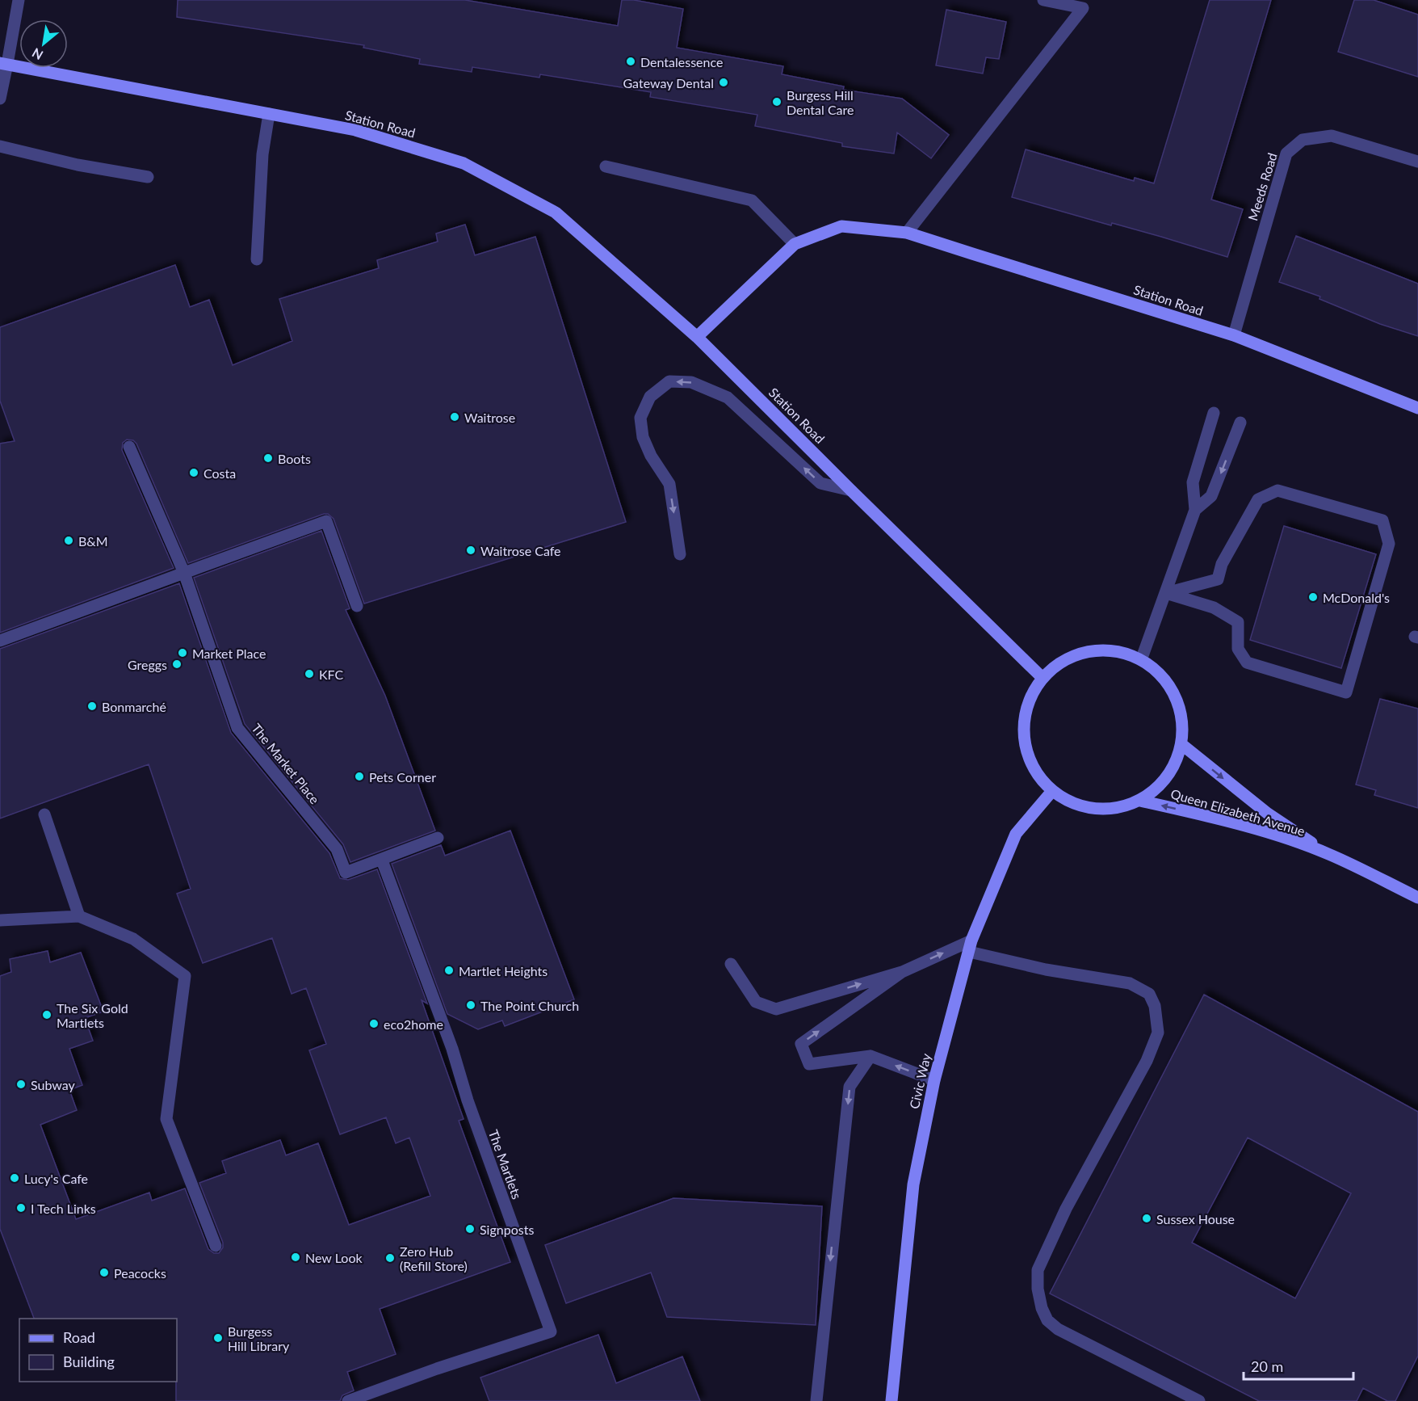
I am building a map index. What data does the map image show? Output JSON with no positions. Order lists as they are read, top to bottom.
{
  "streets": {
    "main road": ["Station Road", "Queen Elizabeth Avenue", "Civic Way"],
    "street": ["Meeds Road", "The Market Place", "The Martlets"]
  },
  "crossings": [
    ["Station Road", "Meeds Road"],
    ["Station Road", "Queen Elizabeth Avenue"],
    ["Station Road", "Civic Way"],
    ["The Market Place", "The Martlets"],
    ["Queen Elizabeth Avenue", "Civic Way"]
  ],
  "places": [
    "Dentalessence",
    "Gateway Dental",
    "Burgess Hill Dental Care",
    "Waitrose",
    "Boots",
    "Costa",
    "B&M",
    "Waitrose Cafe",
    "McDonald's",
    "Market Place",
    "Greggs",
    "KFC",
    "Bonmarché",
    "Pets Corner",
    "Martlet Heights",
    "The Point Church",
    "The Six Gold Martlets",
    "eco2home",
    "Subway",
    "Lucy's Cafe",
    "I Tech Links",
    "Sussex House",
    "Signposts",
    "New Look",
    "Zero Hub (Refill Store)",
    "Peacocks",
    "Burgess Hill Library"
  ],
  "legend": ["Road", "Building"],
  "scale_bar": "20 m",
  "north": "bottom left"
}
